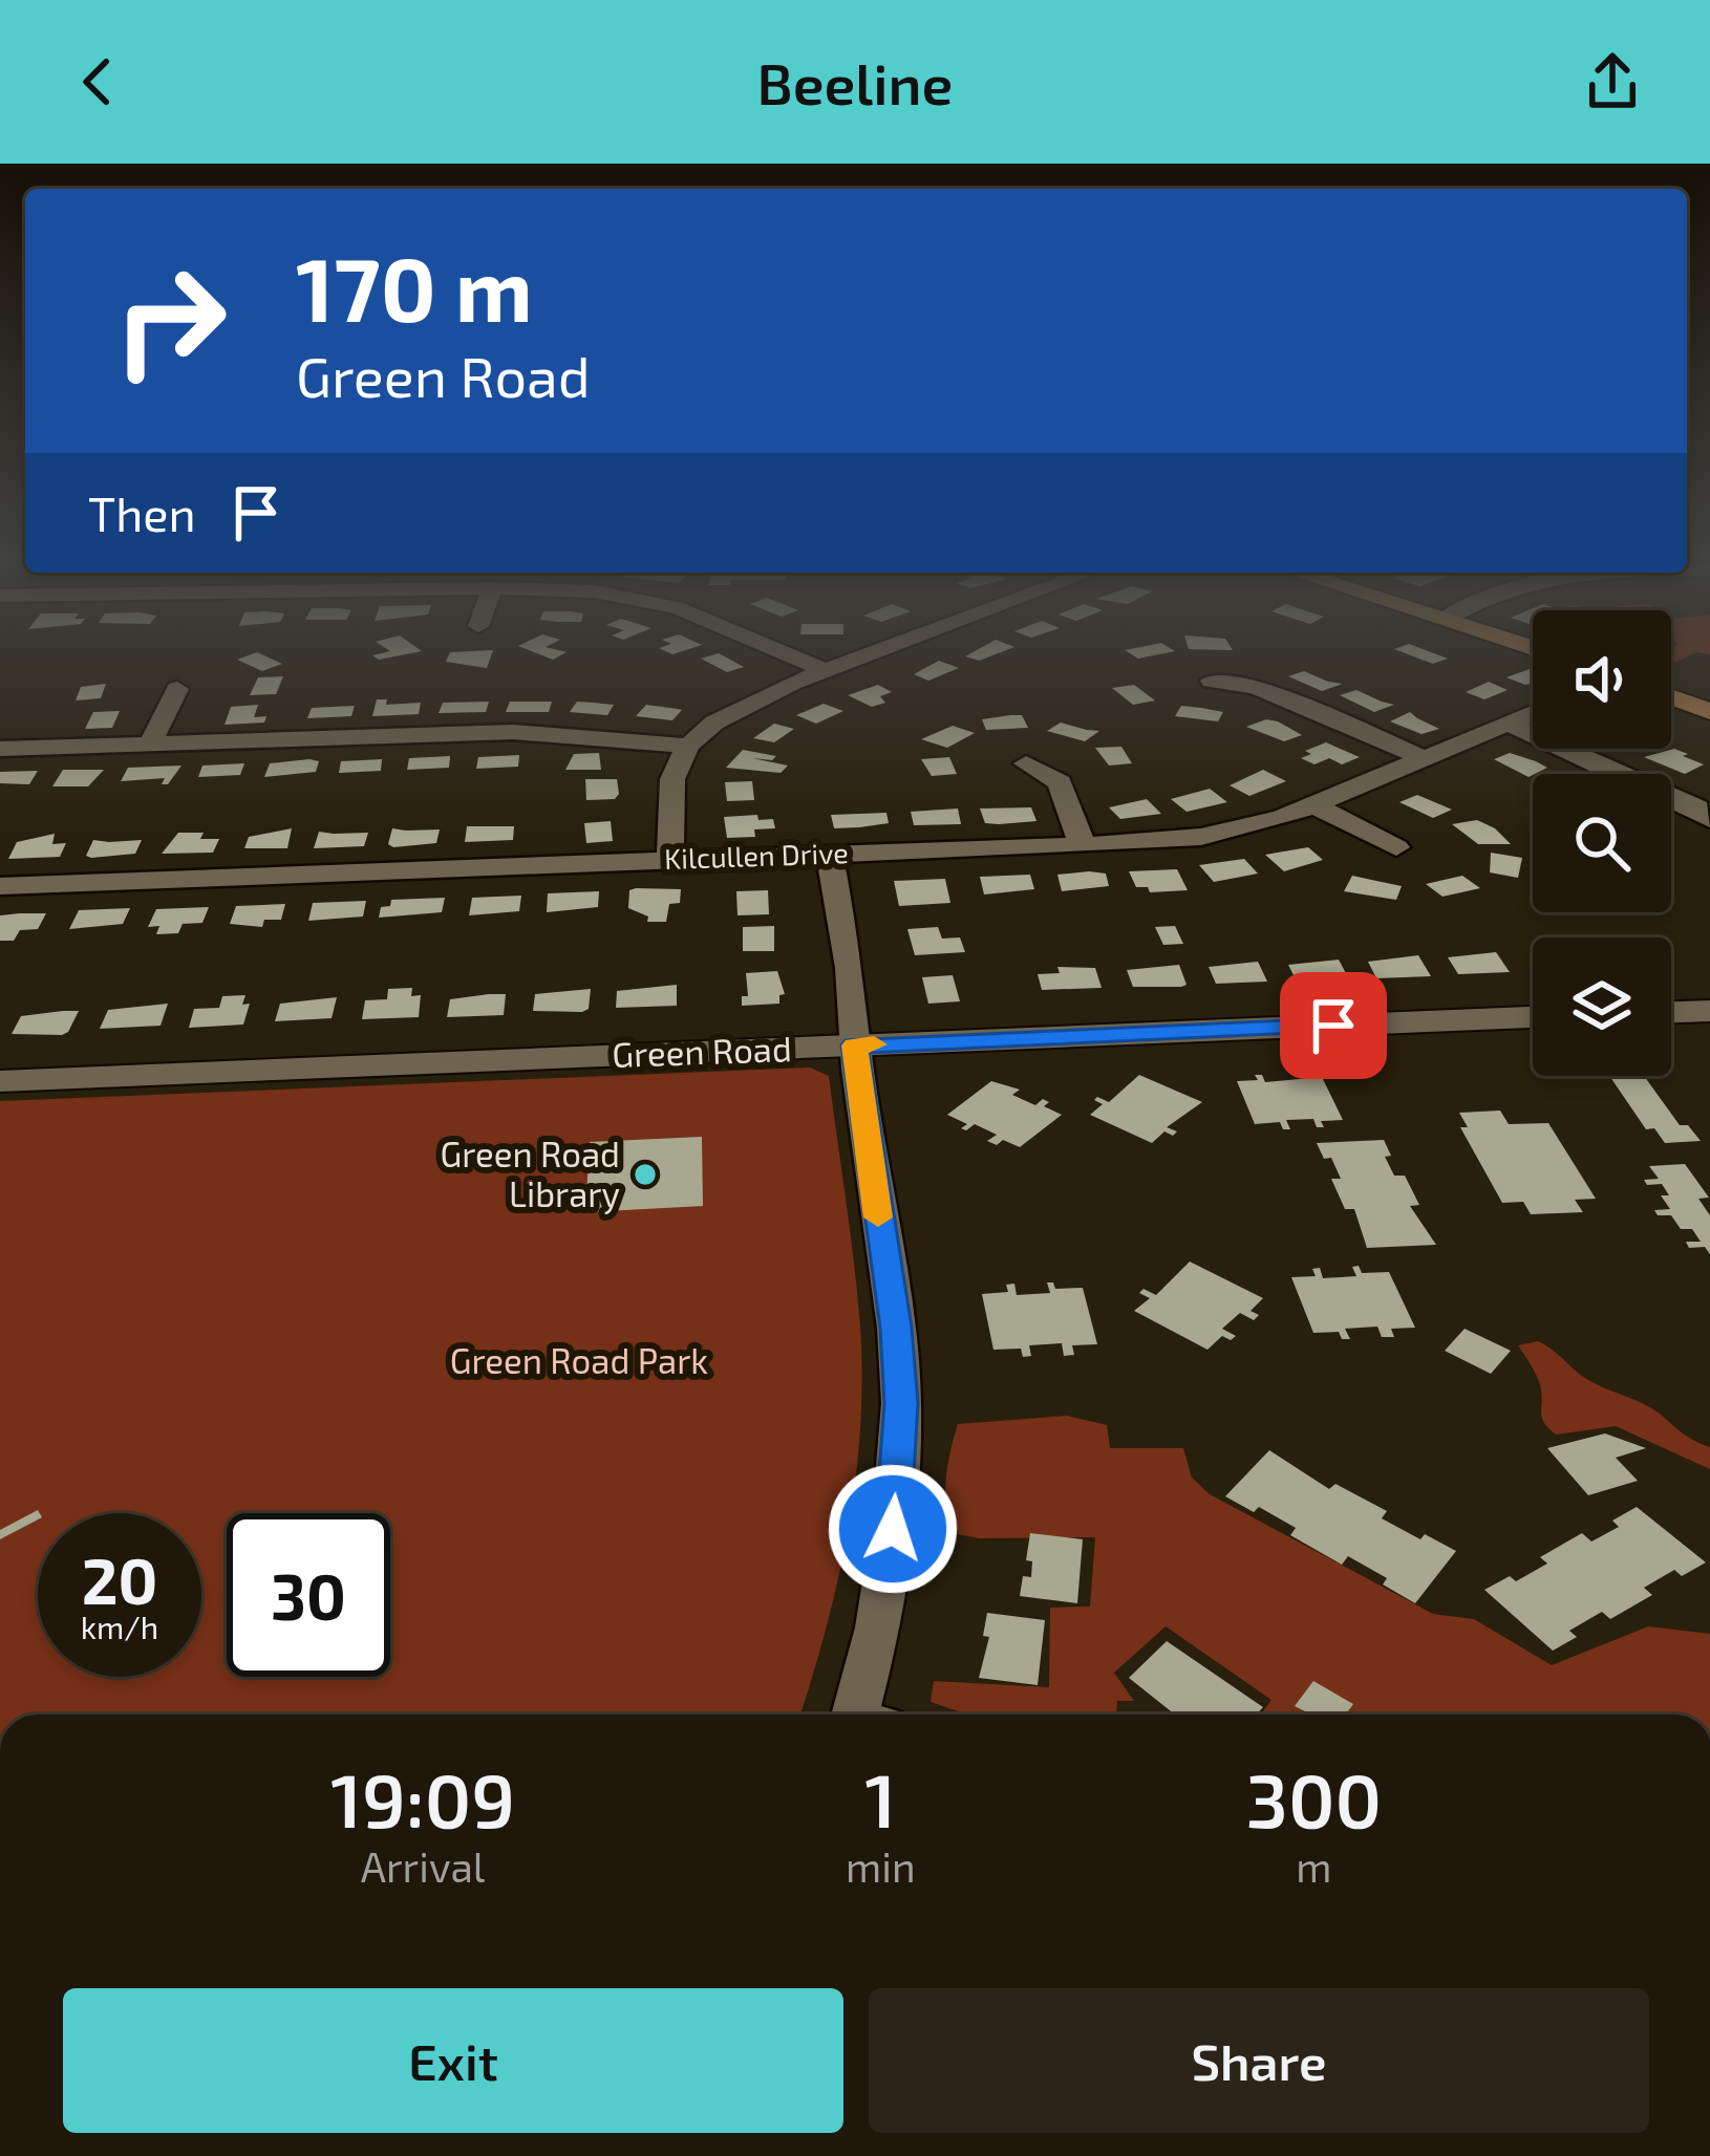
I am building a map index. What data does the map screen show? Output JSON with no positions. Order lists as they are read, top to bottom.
{
  "streets": {
    "street": ["Kilcullen Drive", "Green Road"]
  },
  "parks": ["Green Road Park"],
  "places": ["Green Road Library"],
  "page": {
    "header": "Beeline",
    "turn": ["170 m", "Green Road"],
    "then": "Then",
    "speed": "20 km/h",
    "limit": "30",
    "eta": [
      "19:09",
      "Arrival",
      "1",
      "min",
      "300",
      "m"
    ],
    "buttons": ["Exit", "Share"]
  }
}
